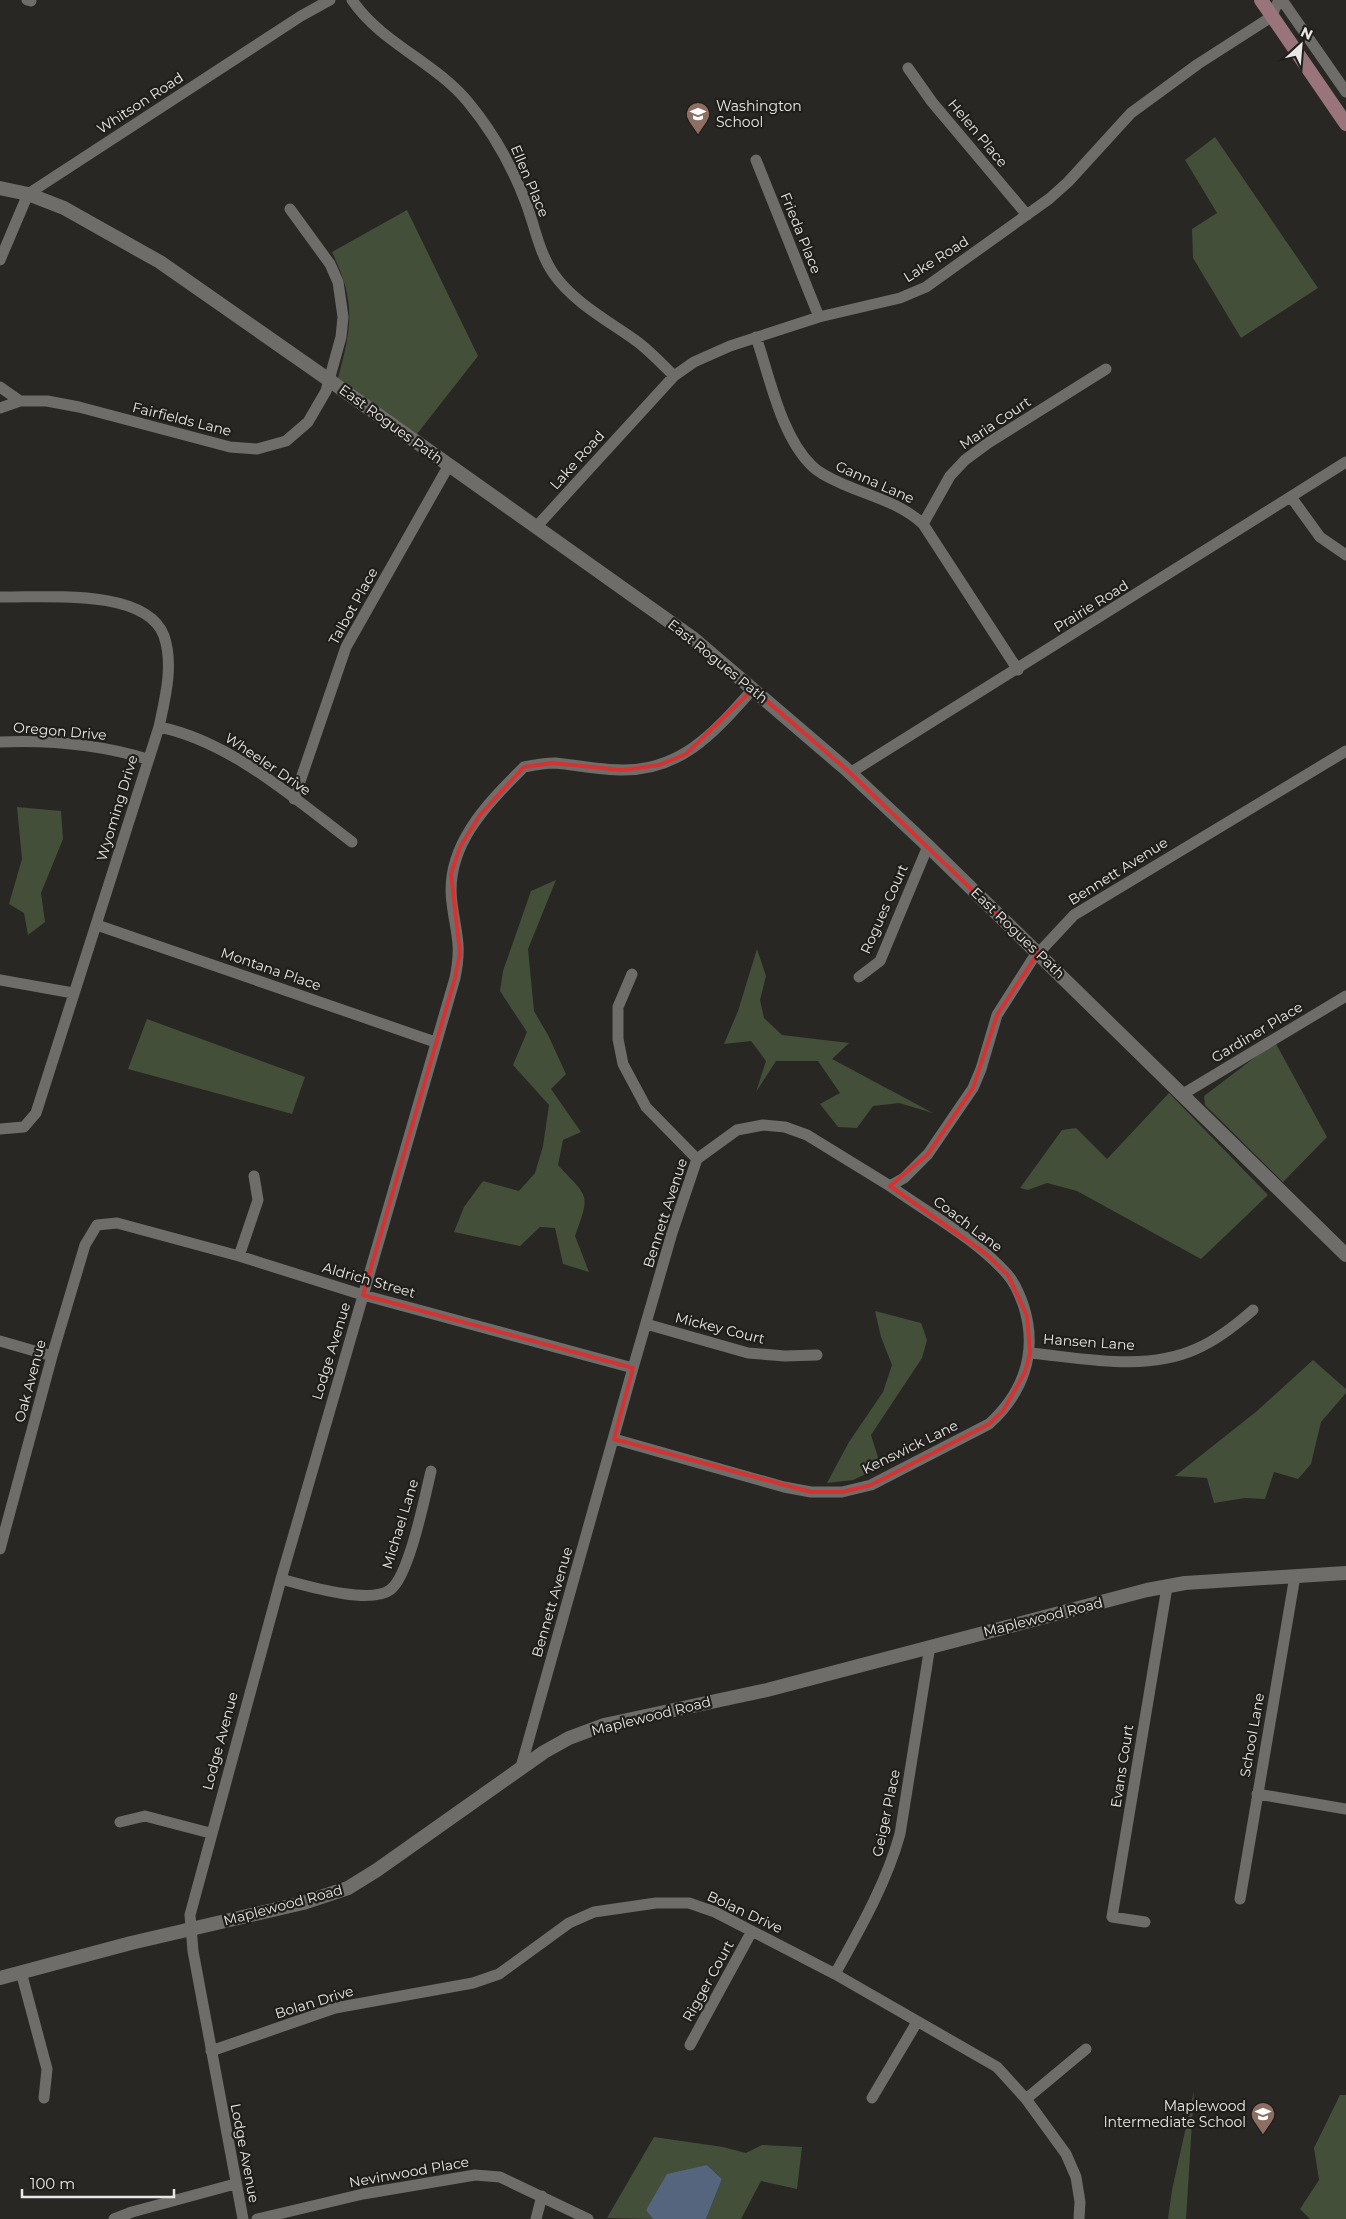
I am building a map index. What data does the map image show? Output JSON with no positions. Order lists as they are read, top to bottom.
{
  "streets": {
    "street": [
      "Whitson Road",
      "Helen Place",
      "Ellen Place",
      "Frieda Place",
      "Lake Road",
      "Fairfields Lane",
      "Maria Court",
      "East Rogues Path",
      "Ganna Lane",
      "Talbot Place",
      "Prairie Road",
      "Oregon Drive",
      "Wheeler Drive",
      "Wyoming Drive",
      "Bennett Avenue",
      "Rogues Court",
      "Montana Place",
      "Gardiner Place",
      "Coach Lane",
      "Aldrich Street",
      "Mickey Court",
      "Hansen Lane",
      "Lodge Avenue",
      "Oak Avenue",
      "Kenswick Lane",
      "Michael Lane",
      "Maplewood Road",
      "School Lane",
      "Evans Court",
      "Geiger Place",
      "Bolan Drive",
      "Rigger Court",
      "Nevinwood Place"
    ]
  },
  "crossings": [
    ["Whitson Road", "East Rogues Path"],
    ["Helen Place", "Lake Road"],
    ["Ellen Place", "Lake Road"],
    ["Frieda Place", "Lake Road"],
    ["Lake Road", "East Rogues Path"],
    ["Lake Road", "Ganna Lane"],
    ["Fairfields Lane", "East Rogues Path"],
    ["Maria Court", "Ganna Lane"],
    ["East Rogues Path", "Talbot Place"],
    ["East Rogues Path", "Prairie Road"],
    ["East Rogues Path", "Bennett Avenue"],
    ["East Rogues Path", "Rogues Court"],
    ["East Rogues Path", "Gardiner Place"],
    ["East Rogues Path", "Lodge Avenue"],
    ["Ganna Lane", "Prairie Road"],
    ["Talbot Place", "Wheeler Drive"],
    ["Oregon Drive", "Wyoming Drive"],
    ["Wheeler Drive", "Wyoming Drive"],
    ["Wyoming Drive", "Montana Place"],
    ["Bennett Avenue", "Coach Lane"],
    ["Bennett Avenue", "Aldrich Street"],
    ["Bennett Avenue", "Mickey Court"],
    ["Bennett Avenue", "Kenswick Lane"],
    ["Bennett Avenue", "Maplewood Road"],
    ["Montana Place", "Lodge Avenue"],
    ["Coach Lane", "Hansen Lane"],
    ["Coach Lane", "Kenswick Lane"],
    ["Aldrich Street", "Lodge Avenue"],
    ["Aldrich Street", "Oak Avenue"],
    ["Hansen Lane", "Kenswick Lane"],
    ["Lodge Avenue", "Michael Lane"],
    ["Lodge Avenue", "Maplewood Road"],
    ["Lodge Avenue", "Bolan Drive"],
    ["Maplewood Road", "School Lane"],
    ["Maplewood Road", "Evans Court"],
    ["Maplewood Road", "Geiger Place"],
    ["Geiger Place", "Bolan Drive"],
    ["Bolan Drive", "Rigger Court"]
  ],
  "places": {
    "school or university": ["Washington School", "Maplewood Intermediate School"]
  },
  "scale_bar": "100 m",
  "north": "top right"
}
